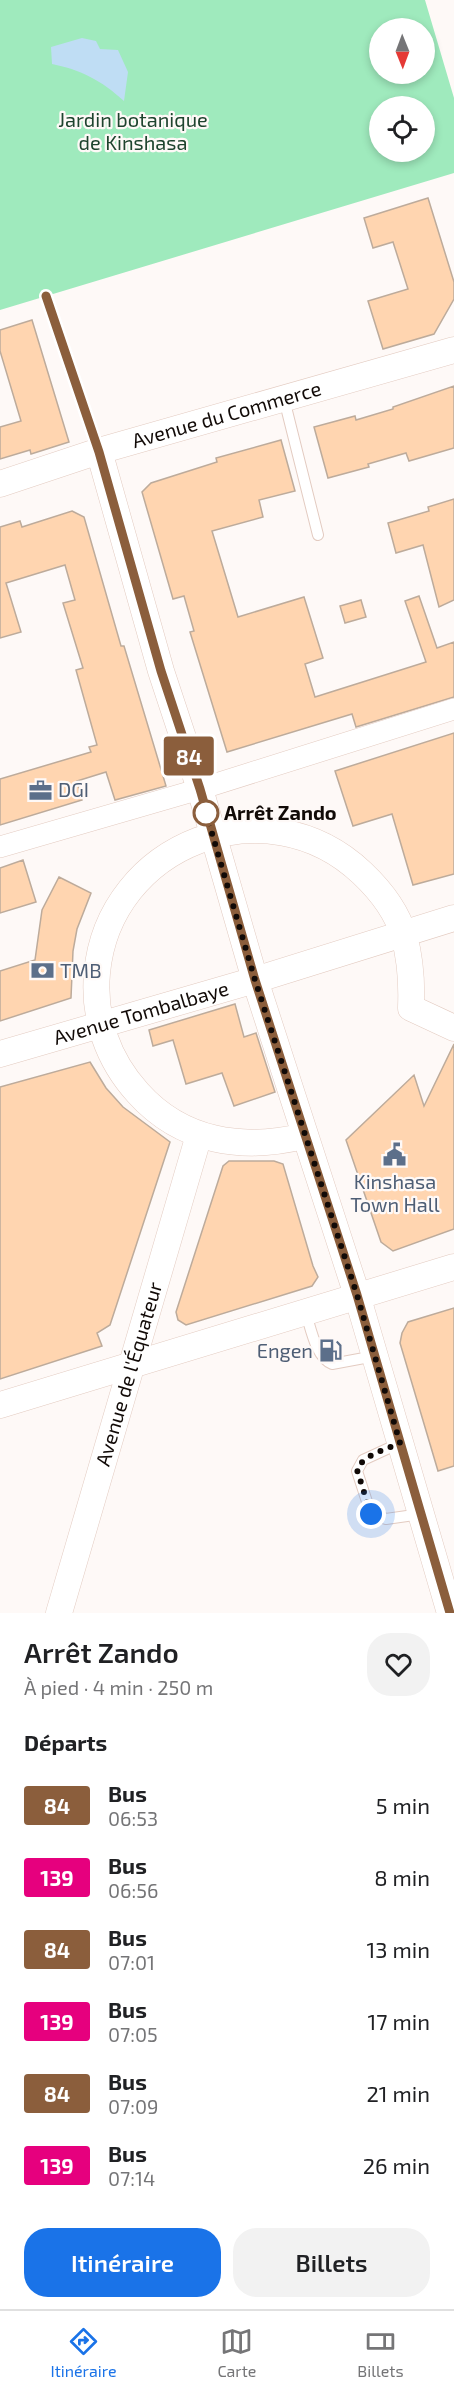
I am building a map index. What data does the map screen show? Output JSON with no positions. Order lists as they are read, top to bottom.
{
  "streets": {
    "street": ["Avenue du Commerce", "Avenue Tombalbaye", "Avenue de l'Équateur"]
  },
  "parks": ["Jardin botanique de Kinshasa"],
  "places": {
    "office": ["DGI"],
    "other": ["Arrêt Zando"],
    "bank": ["TMB"],
    "public building": ["Kinshasa Town Hall"],
    "fuel station": ["Engen"]
  },
  "lines": ["bus line 84"],
  "north": "bottom",
  "page": {
    "on_map": "84",
    "heading": [
      ["Arrêt Zando", "À pied · 4 min · 250 m"],
      "Départs"
    ],
    "list": [
      {
        "mark": "84",
        "name": "Bus",
        "note": "06:53",
        "value": "5 min"
      },
      {
        "mark": "139",
        "name": "Bus",
        "note": "06:56",
        "value": "8 min"
      },
      {
        "mark": "84",
        "name": "Bus",
        "note": "07:01",
        "value": "13 min"
      },
      {
        "mark": "139",
        "name": "Bus",
        "note": "07:05",
        "value": "17 min"
      },
      {
        "mark": "84",
        "name": "Bus",
        "note": "07:09",
        "value": "21 min"
      },
      {
        "mark": "139",
        "name": "Bus",
        "note": "07:14",
        "value": "26 min"
      }
    ],
    "buttons": ["Itinéraire", "Billets"],
    "tabs": ["Itinéraire", "Carte", "Billets"]
  }
}
